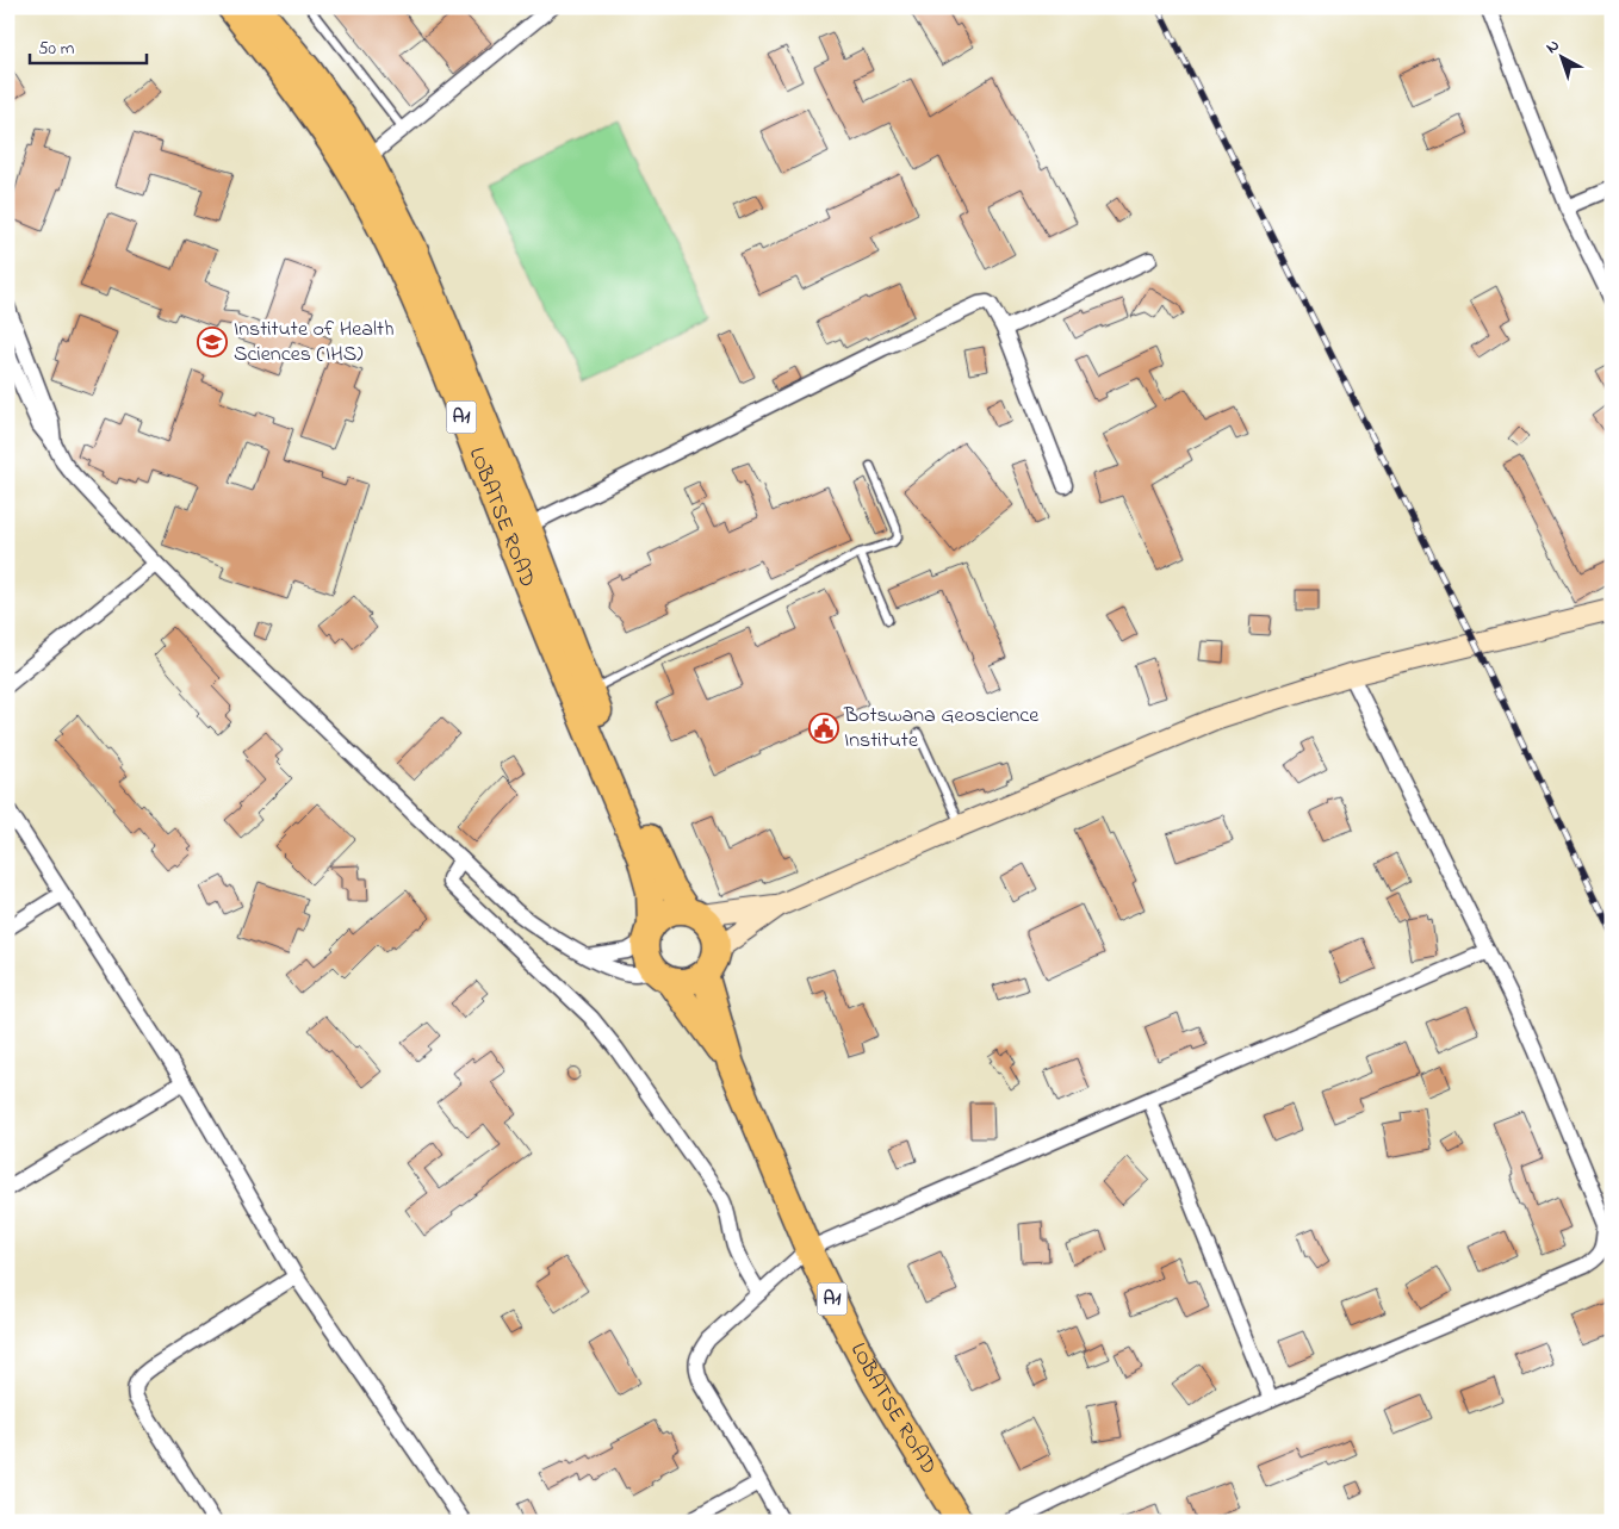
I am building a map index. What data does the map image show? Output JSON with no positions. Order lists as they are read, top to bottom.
{
  "streets": {
    "highway": ["A1", "LOBATSE ROAD"]
  },
  "places": {
    "school or university": ["Institute of Health Sciences (IHS)"],
    "public building": ["Botswana Geoscience Institute"]
  },
  "scale_bar": "50 m",
  "north": "top left"
}
